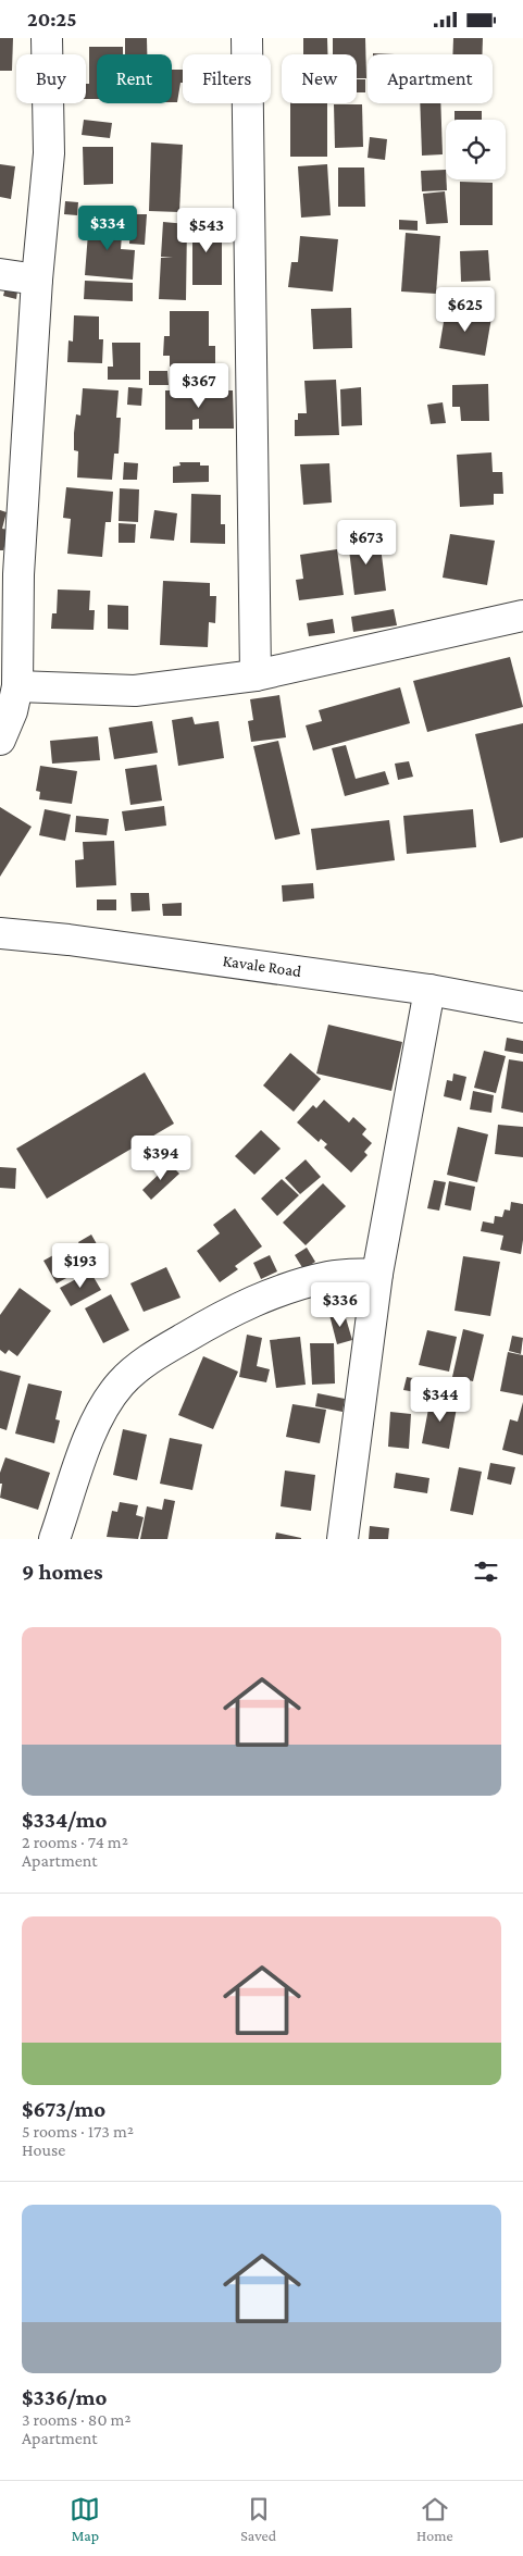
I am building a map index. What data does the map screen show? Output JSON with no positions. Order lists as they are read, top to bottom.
{
  "streets": {
    "street": ["Kavale Road"]
  },
  "page": {
    "status": "20:25",
    "chip": [
      "Buy",
      "Rent",
      "Filters",
      "New",
      "Apartment"
    ],
    "price": [
      "$334",
      "$543",
      "$625",
      "$367",
      "$673",
      "$394",
      "$193",
      "$336",
      "$344"
    ],
    "heading": "9 homes",
    "list": [
      {
        "name": "$334/mo",
        "note": "2 rooms · 74 m² · Apartment"
      },
      {
        "name": "$673/mo",
        "note": "5 rooms · 173 m² · House"
      },
      {
        "name": "$336/mo",
        "note": "3 rooms · 80 m² · Apartment"
      }
    ],
    "tabs": ["Map", "Saved", "Home"]
  }
}
